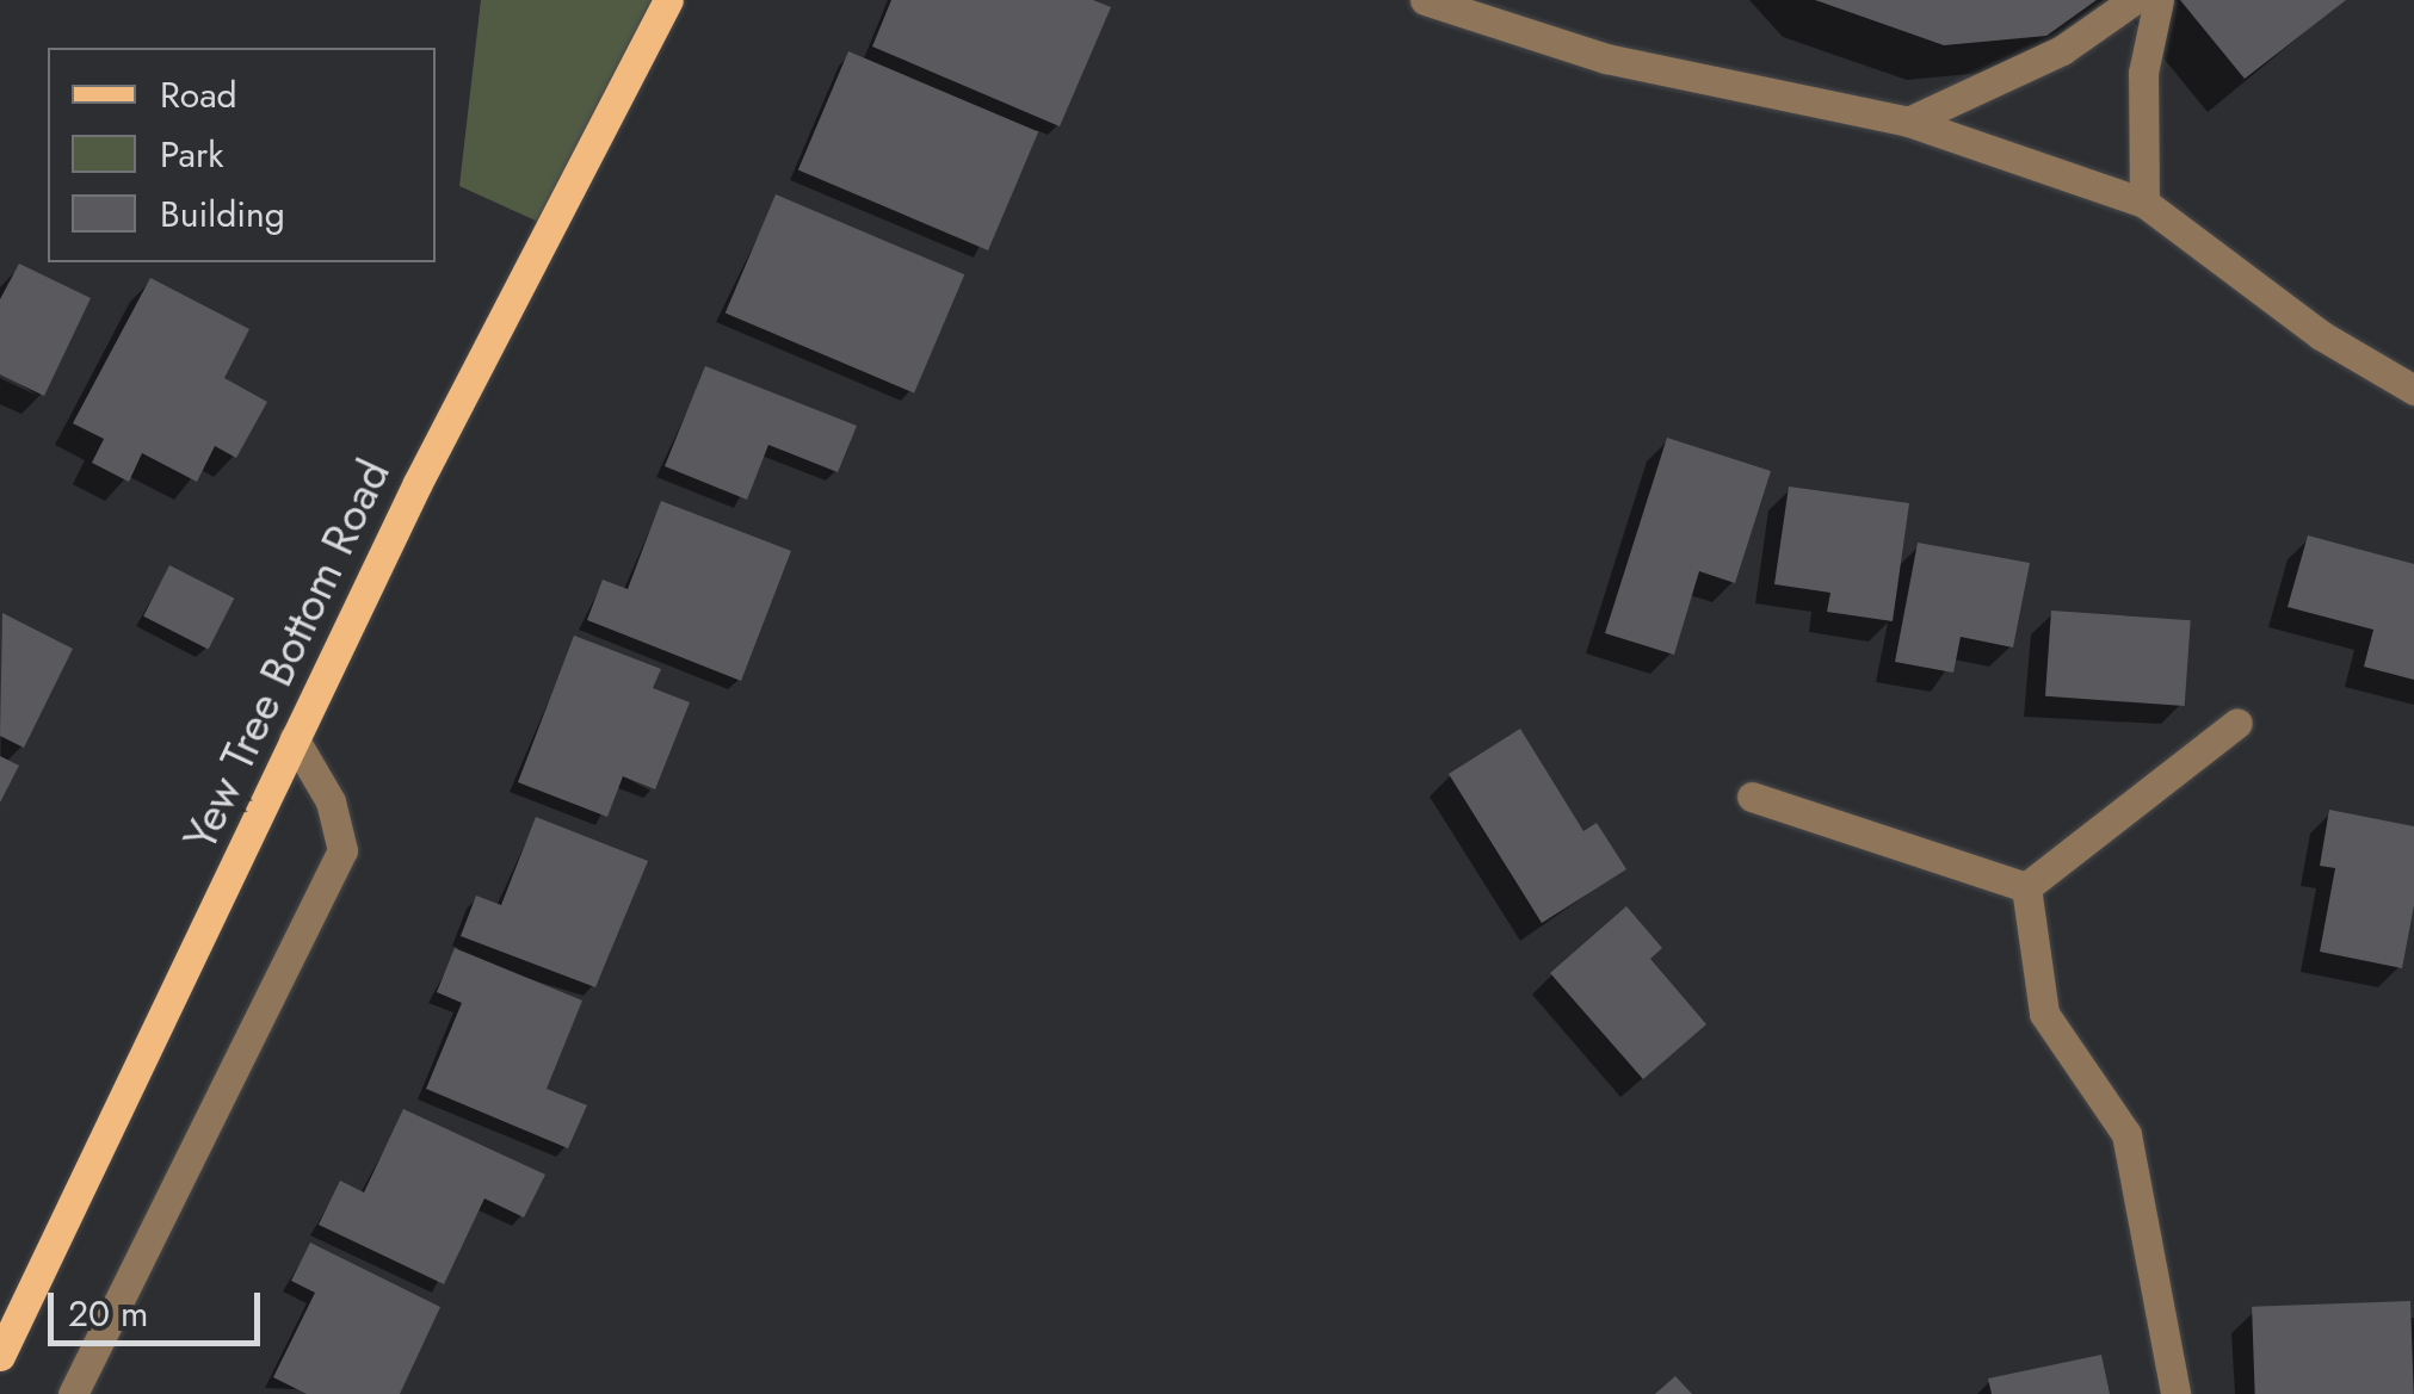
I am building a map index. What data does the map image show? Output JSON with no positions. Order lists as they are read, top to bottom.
{
  "streets": {
    "main road": ["Yew Tree Bottom Road"]
  },
  "legend": ["Road", "Park", "Building"],
  "scale_bar": "20 m"
}
